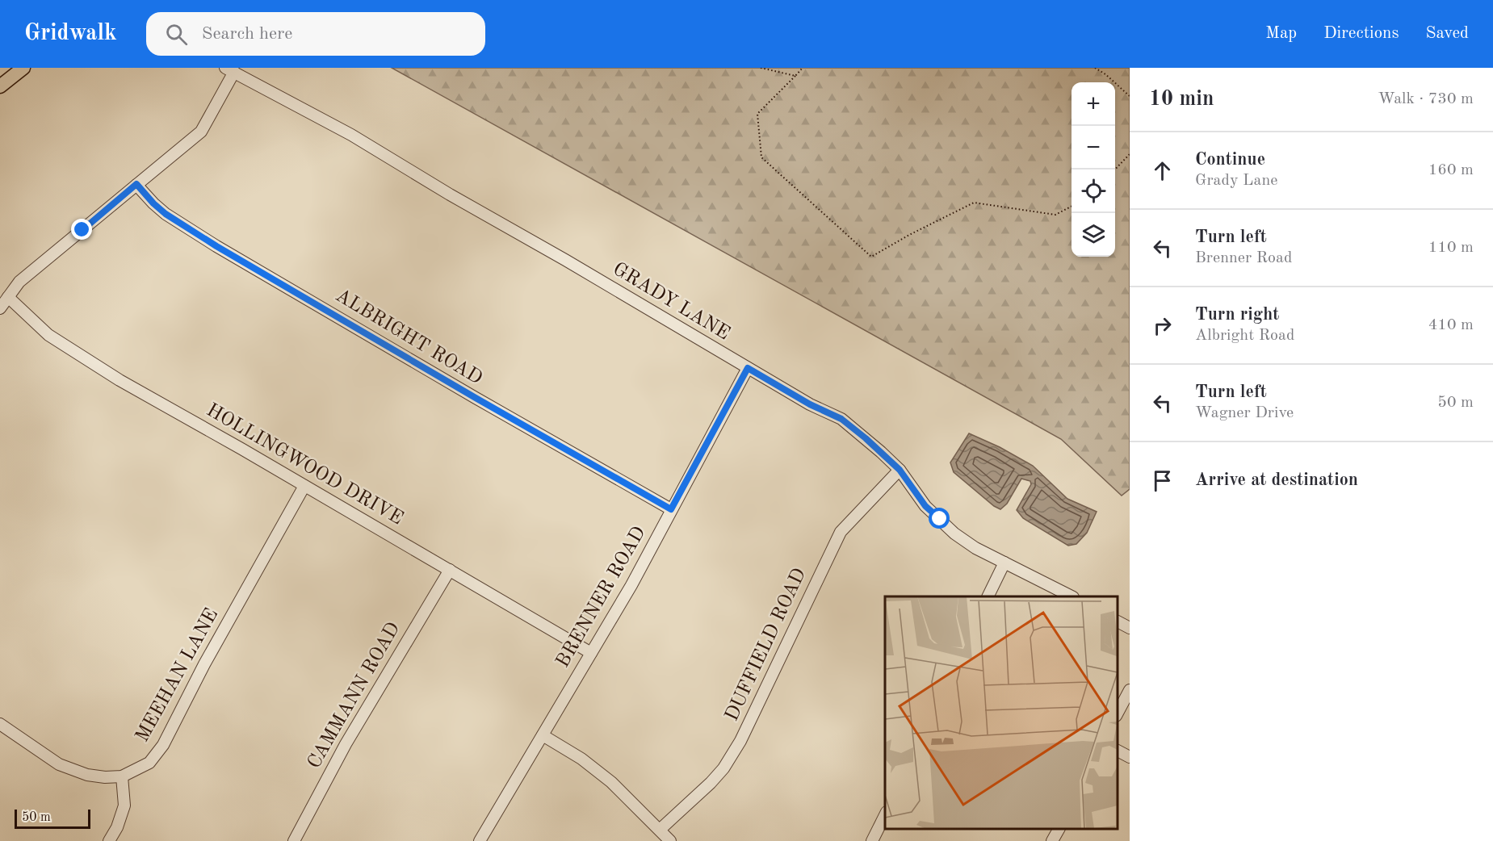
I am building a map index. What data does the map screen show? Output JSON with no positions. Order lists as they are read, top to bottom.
{
  "streets": {
    "street": [
      "GRADY LANE",
      "ALBRIGHT ROAD",
      "HOLLINGWOOD DRIVE",
      "BRENNER ROAD",
      "DUFFIELD ROAD",
      "MEEHAN LANE",
      "CAMMANN ROAD"
    ]
  },
  "crossings": [
    ["GRADY LANE", "BRENNER ROAD"],
    ["GRADY LANE", "DUFFIELD ROAD"],
    ["ALBRIGHT ROAD", "BRENNER ROAD"],
    ["HOLLINGWOOD DRIVE", "BRENNER ROAD"],
    ["HOLLINGWOOD DRIVE", "MEEHAN LANE"],
    ["HOLLINGWOOD DRIVE", "CAMMANN ROAD"]
  ],
  "scale_bar": "50 m",
  "page": {
    "header": "Gridwalk",
    "search": "Search here",
    "nav": ["Map", "Directions", "Saved"],
    "heading": ["10 min", "Walk · 730 m"],
    "map_buttons": ["+", "−"],
    "list": [
      ["Continue", "Grady Lane", "160 m"],
      ["Turn left", "Brenner Road", "110 m"],
      ["Turn right", "Albright Road", "410 m"],
      ["Turn left", "Wagner Drive", "50 m"],
      "Arrive at destination"
    ],
    "scale": "50 m"
  }
}
